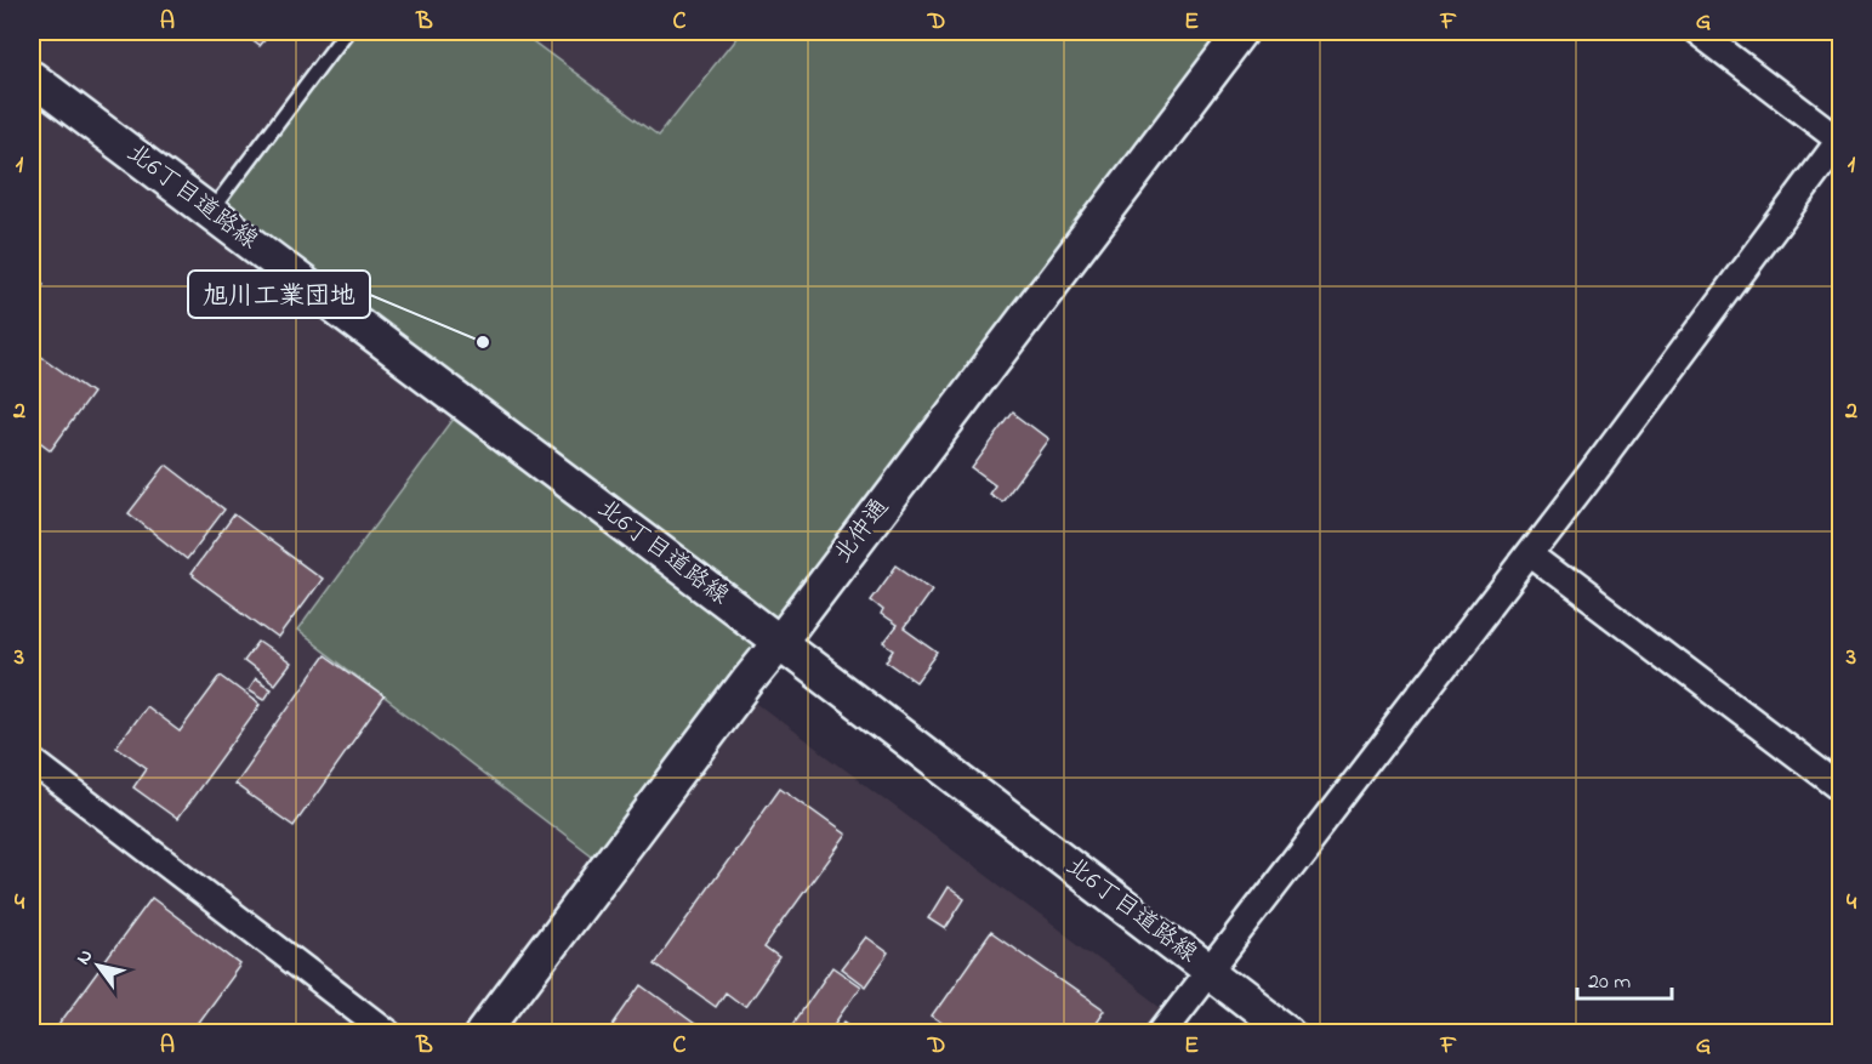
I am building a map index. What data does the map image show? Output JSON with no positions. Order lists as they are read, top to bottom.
{
  "streets": {
    "street": ["北6丁目道路線", "北仲通"]
  },
  "crossings": [
    ["北6丁目道路線", "北仲通"]
  ],
  "places": ["旭川工業団地"],
  "scale_bar": "20 m",
  "north": "top left",
  "grid": {
    "columns": [
      "A",
      "B",
      "C",
      "D",
      "E",
      "F",
      "G"
    ],
    "rows": [
      "1",
      "2",
      "3",
      "4"
    ]
  }
}
